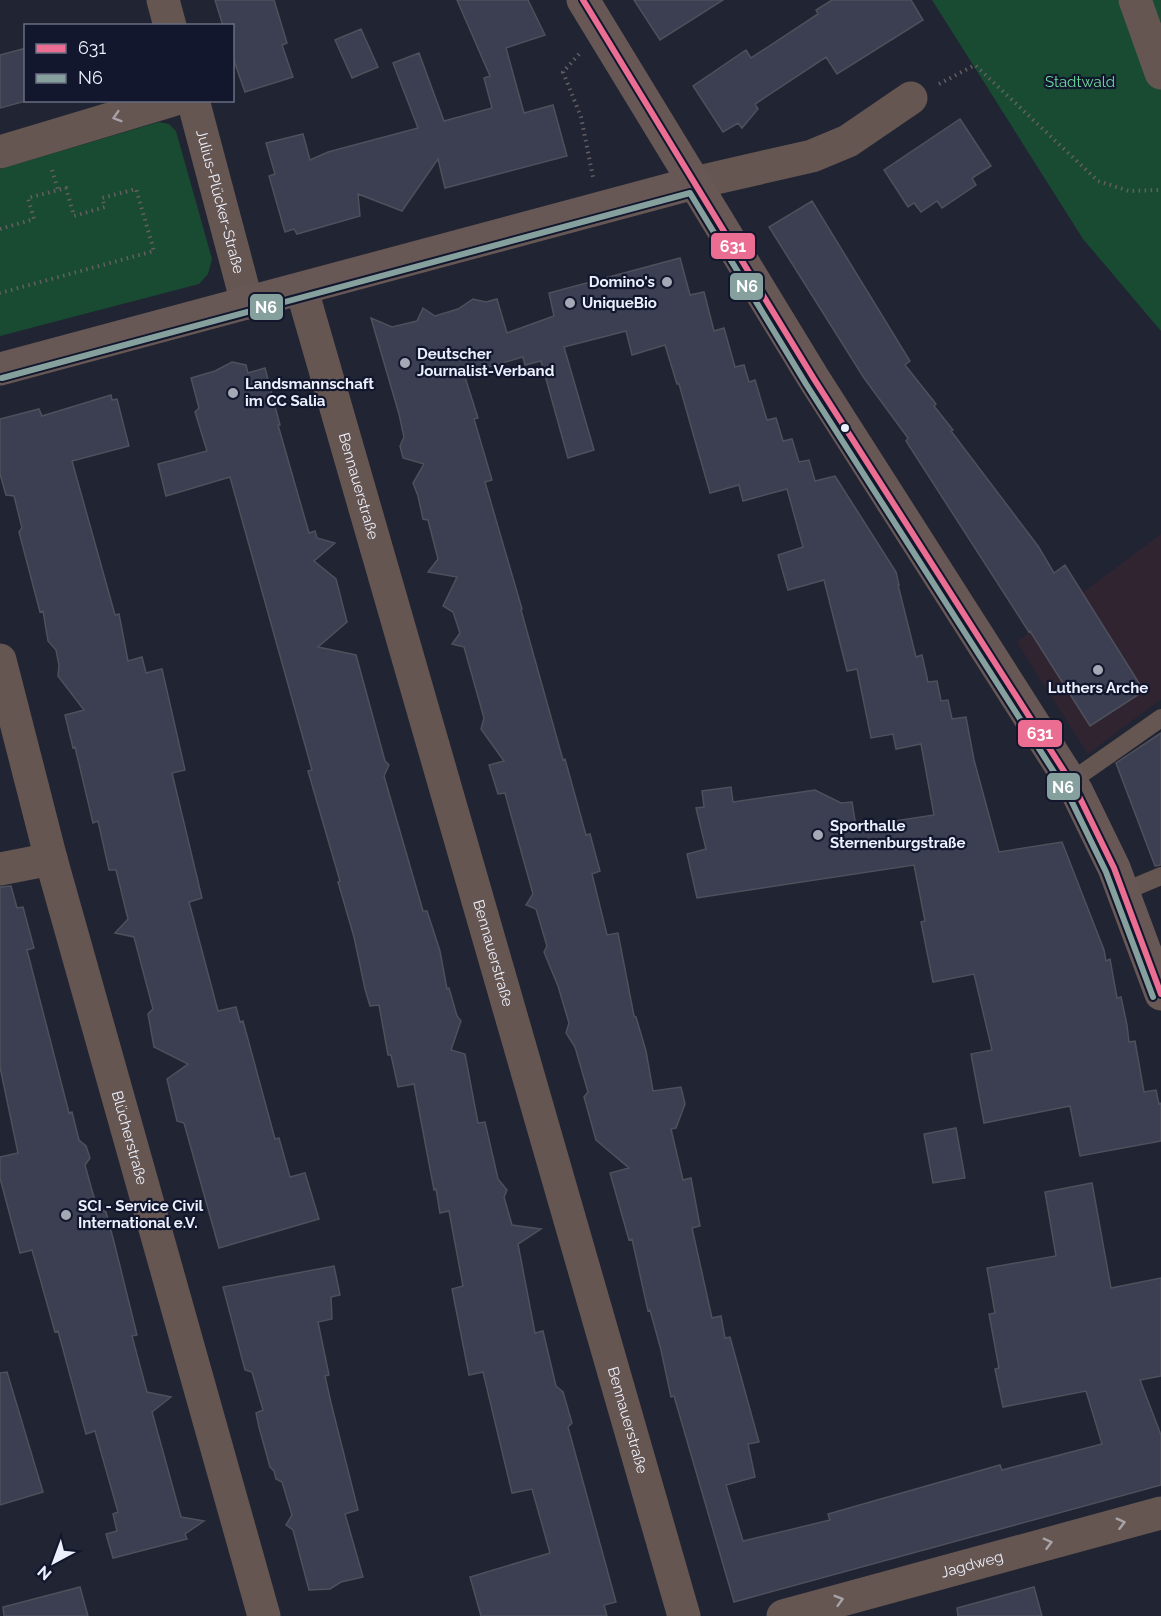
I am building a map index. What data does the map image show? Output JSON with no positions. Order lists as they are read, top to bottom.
{
  "streets": {
    "street": [
      "Julius-Plücker-Straße",
      "Bennauerstraße",
      "Blücherstraße",
      "Jagdweg"
    ]
  },
  "one_way": ["Jagdweg"],
  "parks": ["Stadtwald"],
  "places": [
    "Domino's",
    "UniqueBio",
    "Deutscher Journalist-Verband",
    "Landsmannschaft im CC Salia",
    "Luthers Arche",
    "Sporthalle Sternenburgstraße",
    "SCI - Service Civil International e.V."
  ],
  "lines": ["transit line 631", "transit line N6"],
  "legend": ["631", "N6"],
  "north": "bottom left"
}
